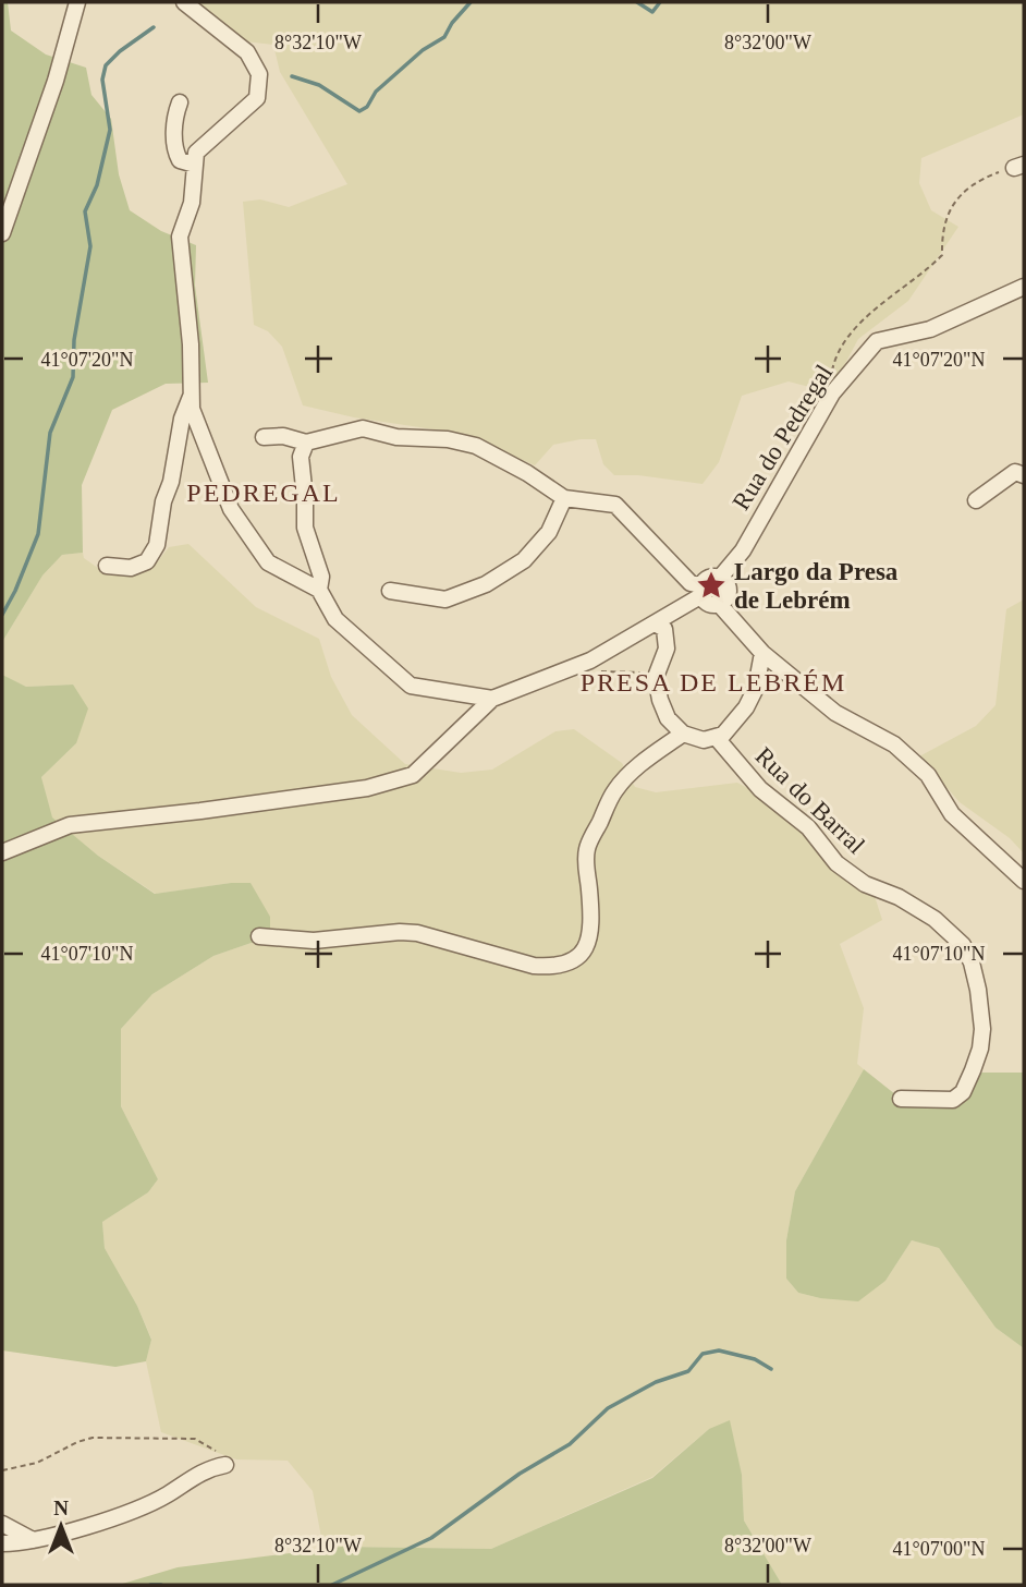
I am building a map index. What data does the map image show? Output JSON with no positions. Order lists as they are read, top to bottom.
{
  "streets": {
    "street": ["Rua do Pedregal", "Rua do Barral"]
  },
  "districts": ["PEDREGAL", "PRESA DE LEBRÉM"],
  "places": {
    "place": ["Largo da Presa de Lebrém"]
  },
  "north": "top",
  "coordinates": [
    "8°32'10\"W",
    "8°32'00\"W",
    "41°07'20\"N",
    "41°07'10\"N",
    "41°07'00\"N"
  ]
}
